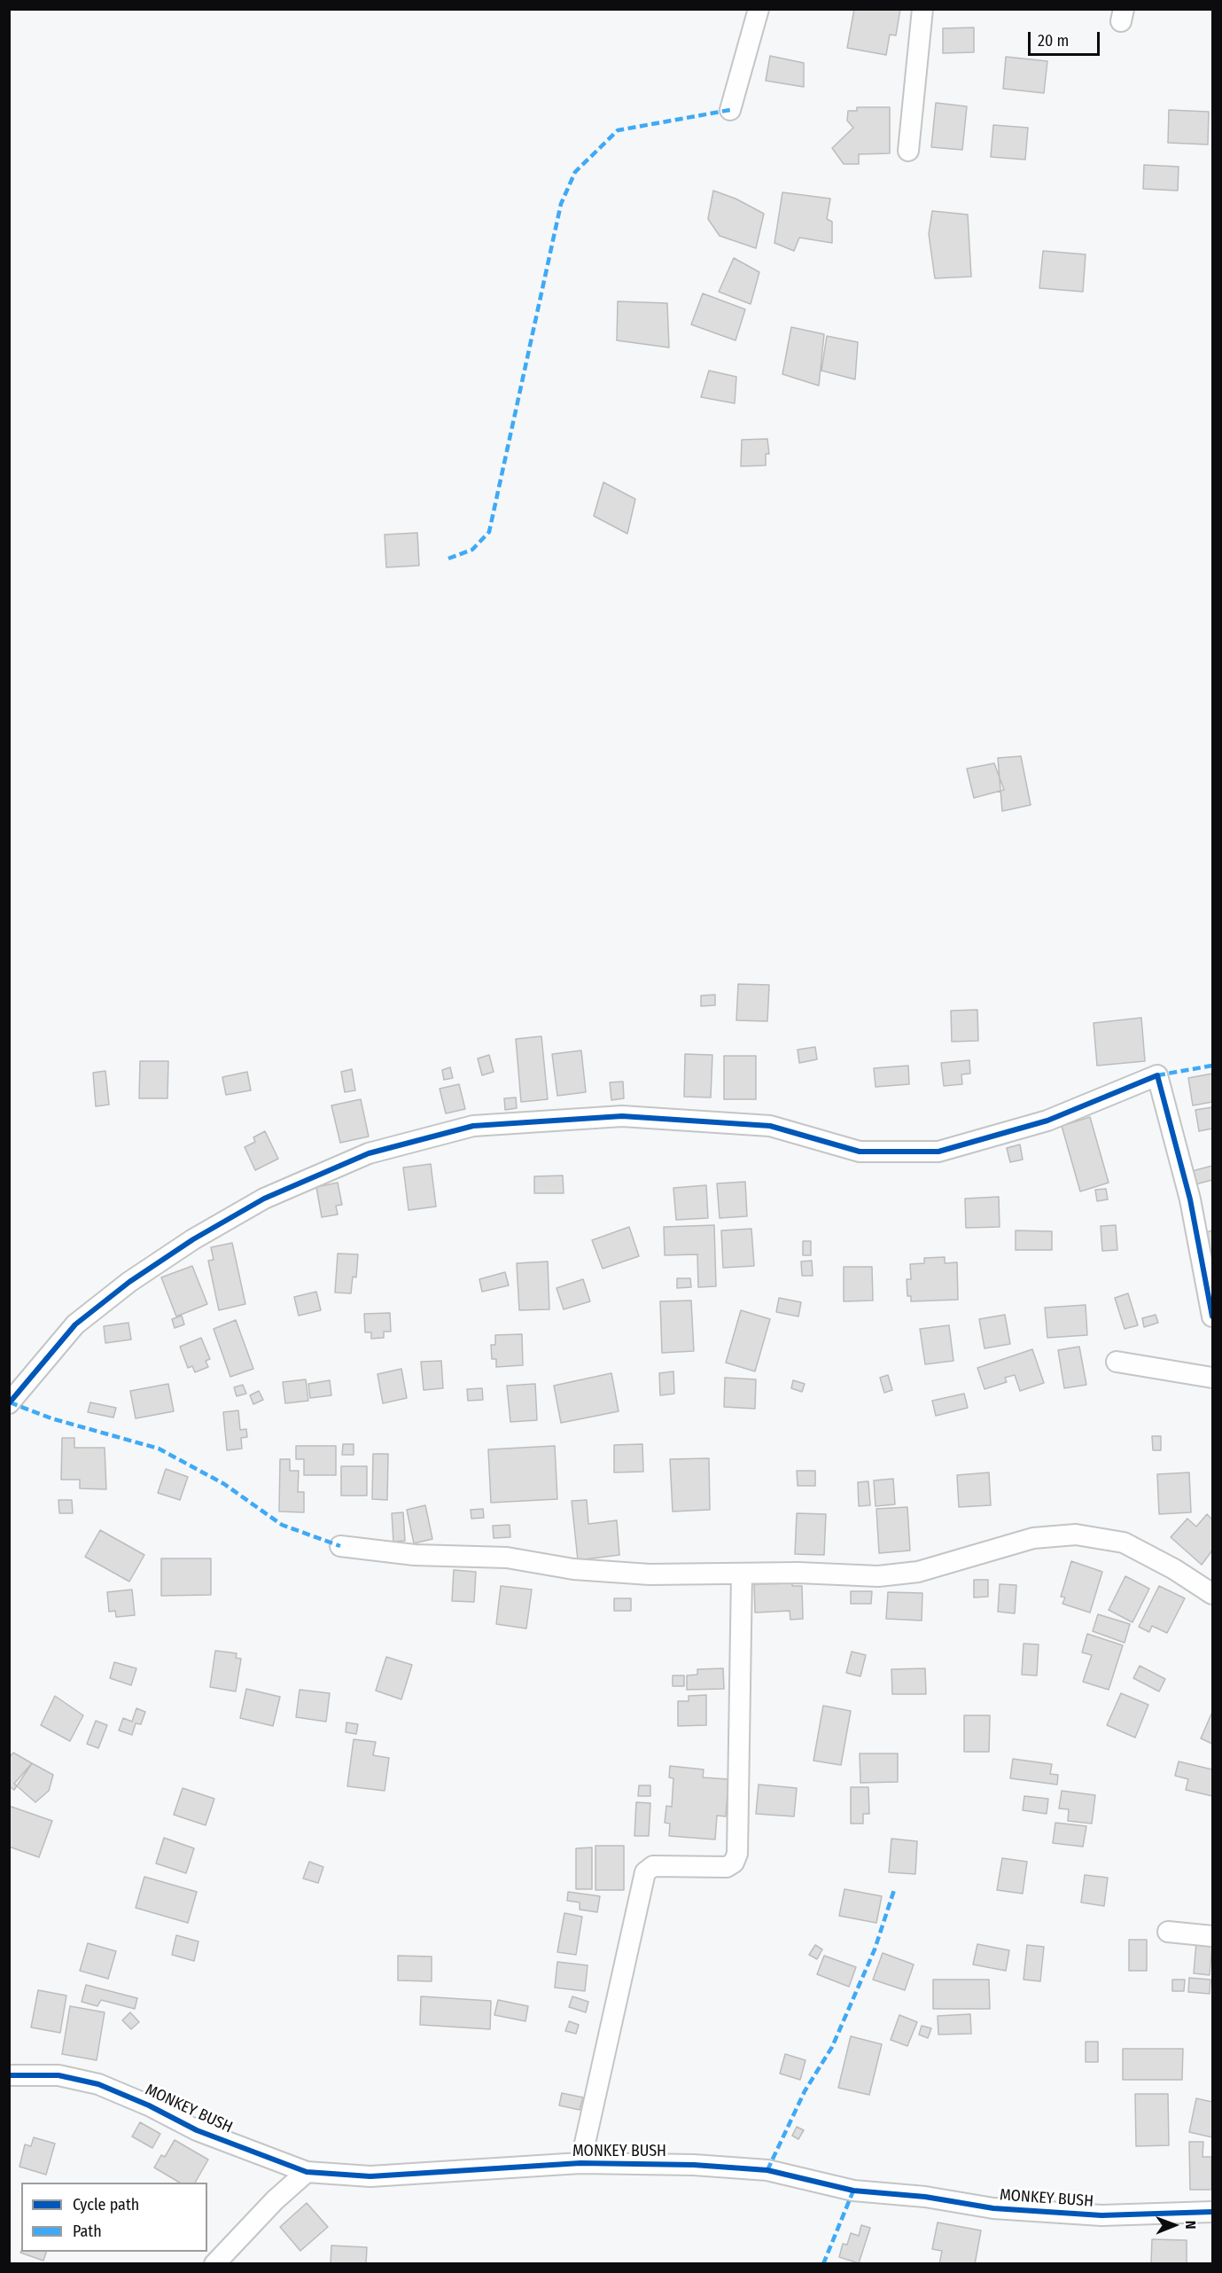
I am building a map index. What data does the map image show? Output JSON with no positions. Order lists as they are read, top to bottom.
{
  "streets": {
    "street": ["MONKEY BUSH"]
  },
  "legend": ["Cycle path", "Path"],
  "scale_bar": "20 m",
  "north": "right"
}
